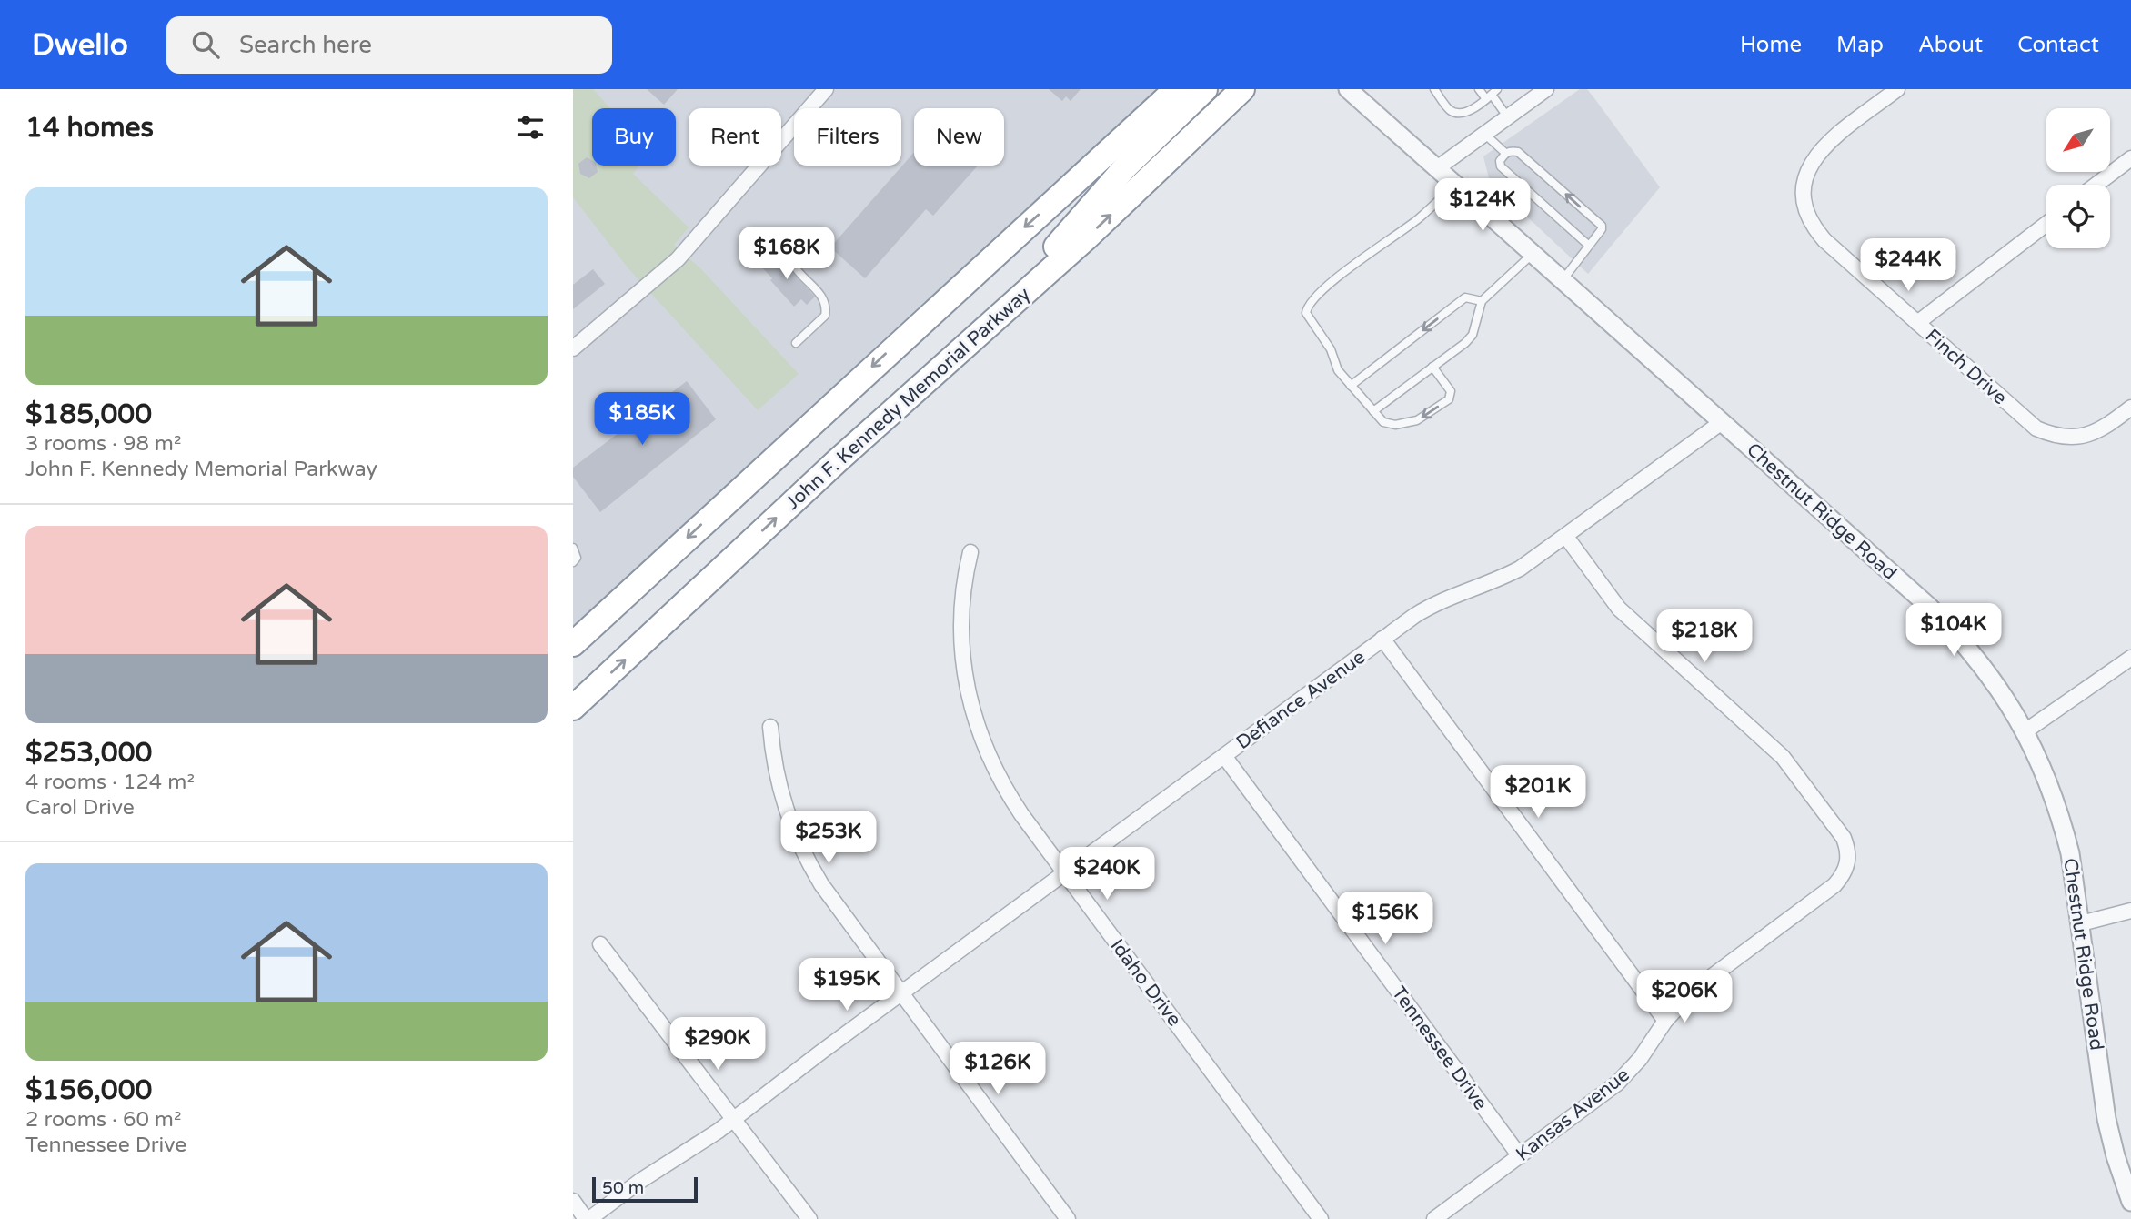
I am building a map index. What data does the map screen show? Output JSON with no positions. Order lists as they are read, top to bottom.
{
  "streets": {
    "highway": ["John F. Kennedy Memorial Parkway"],
    "street": [
      "Finch Drive",
      "Chestnut Ridge Road",
      "Defiance Avenue",
      "Idaho Drive",
      "Tennessee Drive",
      "Kansas Avenue"
    ]
  },
  "crossings": [
    ["Chestnut Ridge Road", "Defiance Avenue"],
    ["Defiance Avenue", "Idaho Drive"],
    ["Defiance Avenue", "Tennessee Drive"],
    ["Defiance Avenue", "Kansas Avenue"],
    ["Tennessee Drive", "Kansas Avenue"]
  ],
  "scale_bar": "50 m",
  "north": "bottom left",
  "page": {
    "header": "Dwello",
    "search": "Search here",
    "nav": [
      "Home",
      "Map",
      "About",
      "Contact"
    ],
    "heading": "14 homes",
    "chip": [
      "Buy",
      "Rent",
      "Filters",
      "New"
    ],
    "list": [
      {
        "name": "$185,000",
        "note": "3 rooms · 98 m² · John F. Kennedy Memorial Parkway"
      },
      {
        "name": "$253,000",
        "note": "4 rooms · 124 m² · Carol Drive"
      },
      {
        "name": "$156,000",
        "note": "2 rooms · 60 m² · Tennessee Drive"
      }
    ],
    "price": [
      "$124K",
      "$168K",
      "$244K",
      "$185K",
      "$104K",
      "$218K",
      "$201K",
      "$253K",
      "$240K",
      "$156K",
      "$195K",
      "$206K",
      "$290K",
      "$126K"
    ],
    "scale": "50 m"
  }
}
